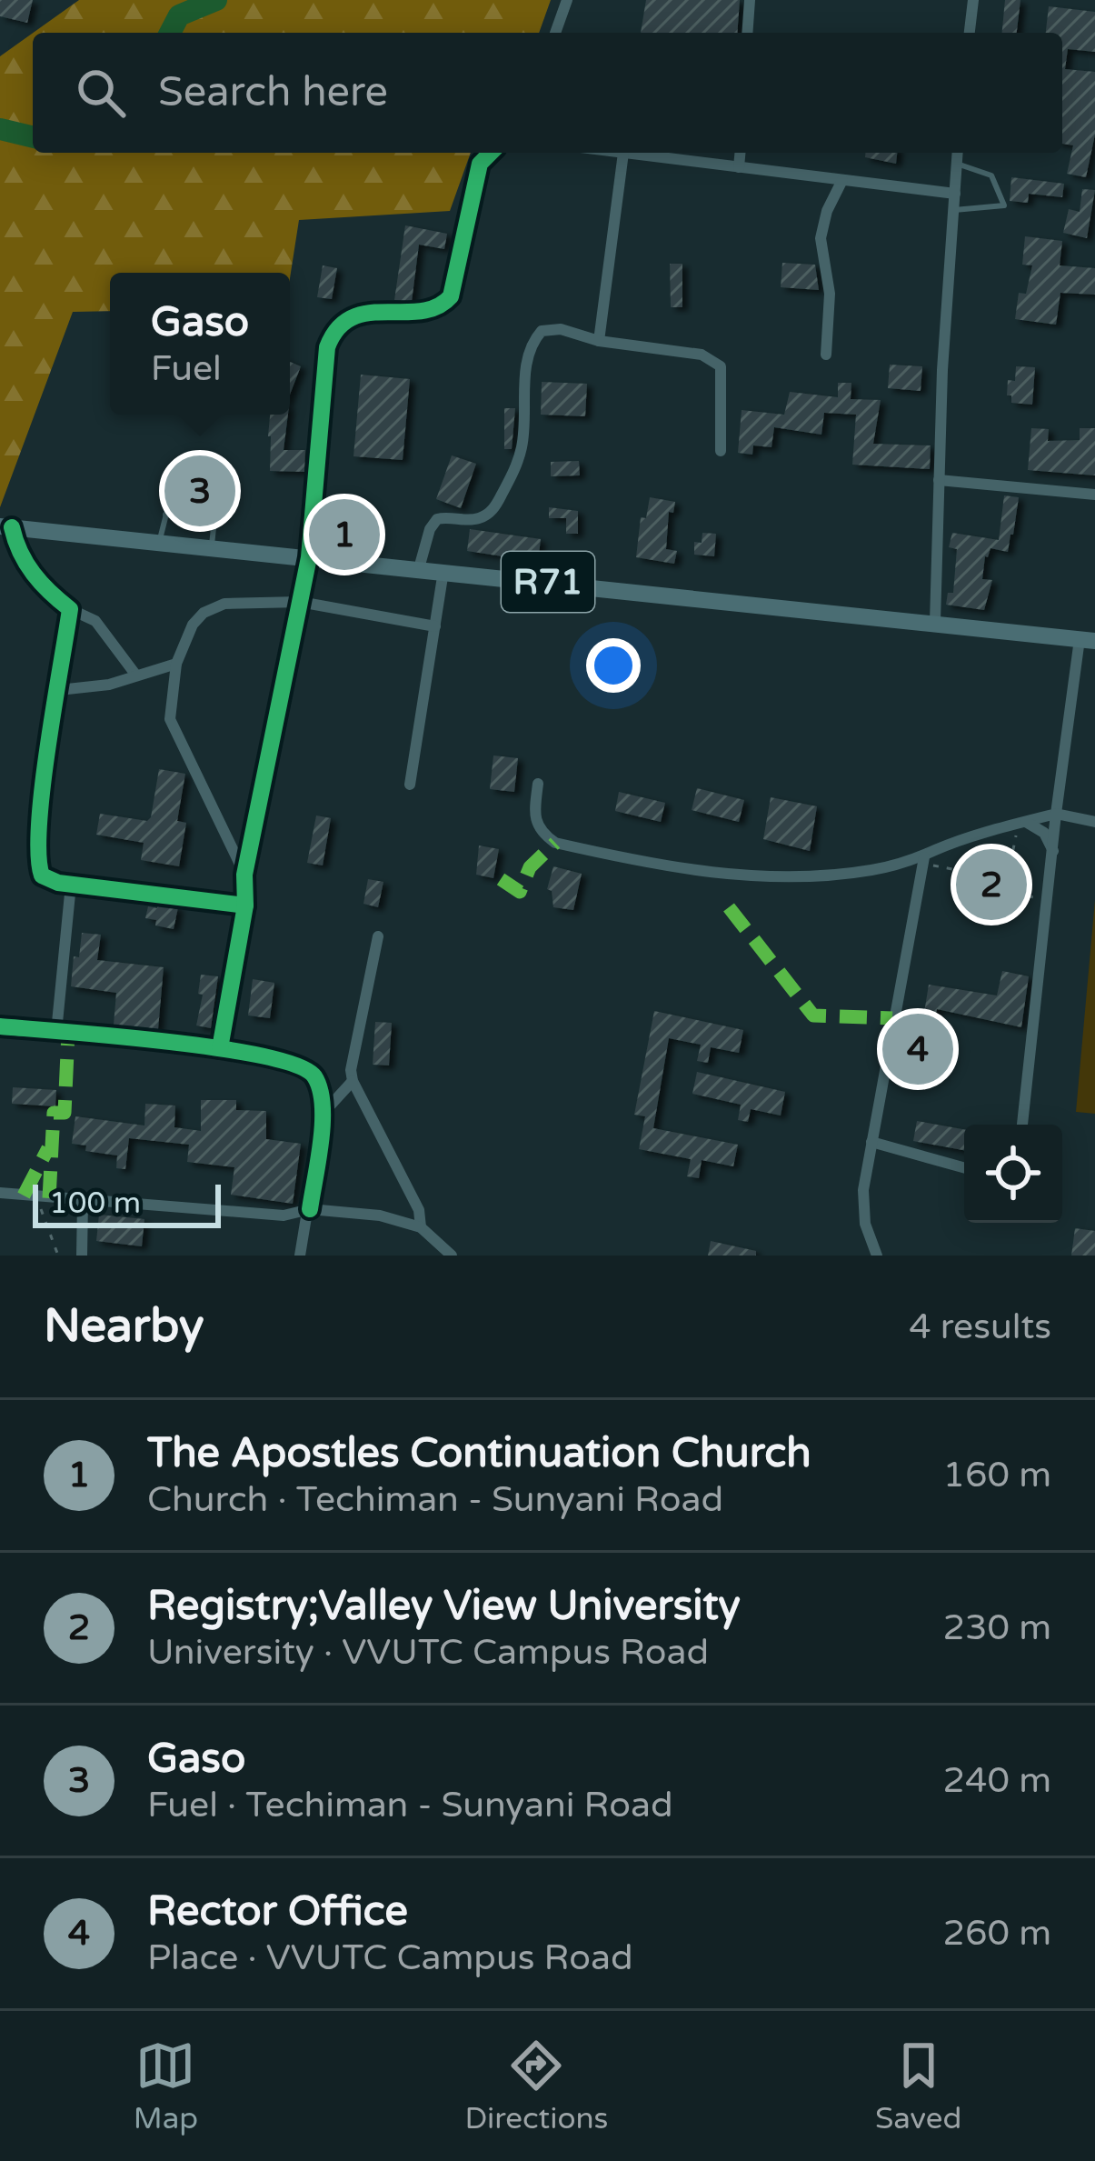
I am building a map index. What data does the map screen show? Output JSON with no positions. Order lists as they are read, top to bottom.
{
  "streets": {
    "main road": ["R71"]
  },
  "scale_bar": "100 m",
  "page": {
    "search": "Search here",
    "popup": ["Gaso", "Fuel"],
    "pins": [
      "3",
      "1",
      "2",
      "4"
    ],
    "scale": "100 m",
    "heading": ["Nearby", "4 results"],
    "list": [
      {
        "mark": "1",
        "name": "The Apostles Continuation Church",
        "note": "Church · Techiman - Sunyani Road",
        "value": "160 m"
      },
      {
        "mark": "2",
        "name": "Registry;Valley View University",
        "note": "University · VVUTC Campus Road",
        "value": "230 m"
      },
      {
        "mark": "3",
        "name": "Gaso",
        "note": "Fuel · Techiman - Sunyani Road",
        "value": "240 m"
      },
      {
        "mark": "4",
        "name": "Rector Office",
        "note": "Place · VVUTC Campus Road",
        "value": "260 m"
      }
    ],
    "nav": ["Map", "Directions", "Saved"]
  }
}
